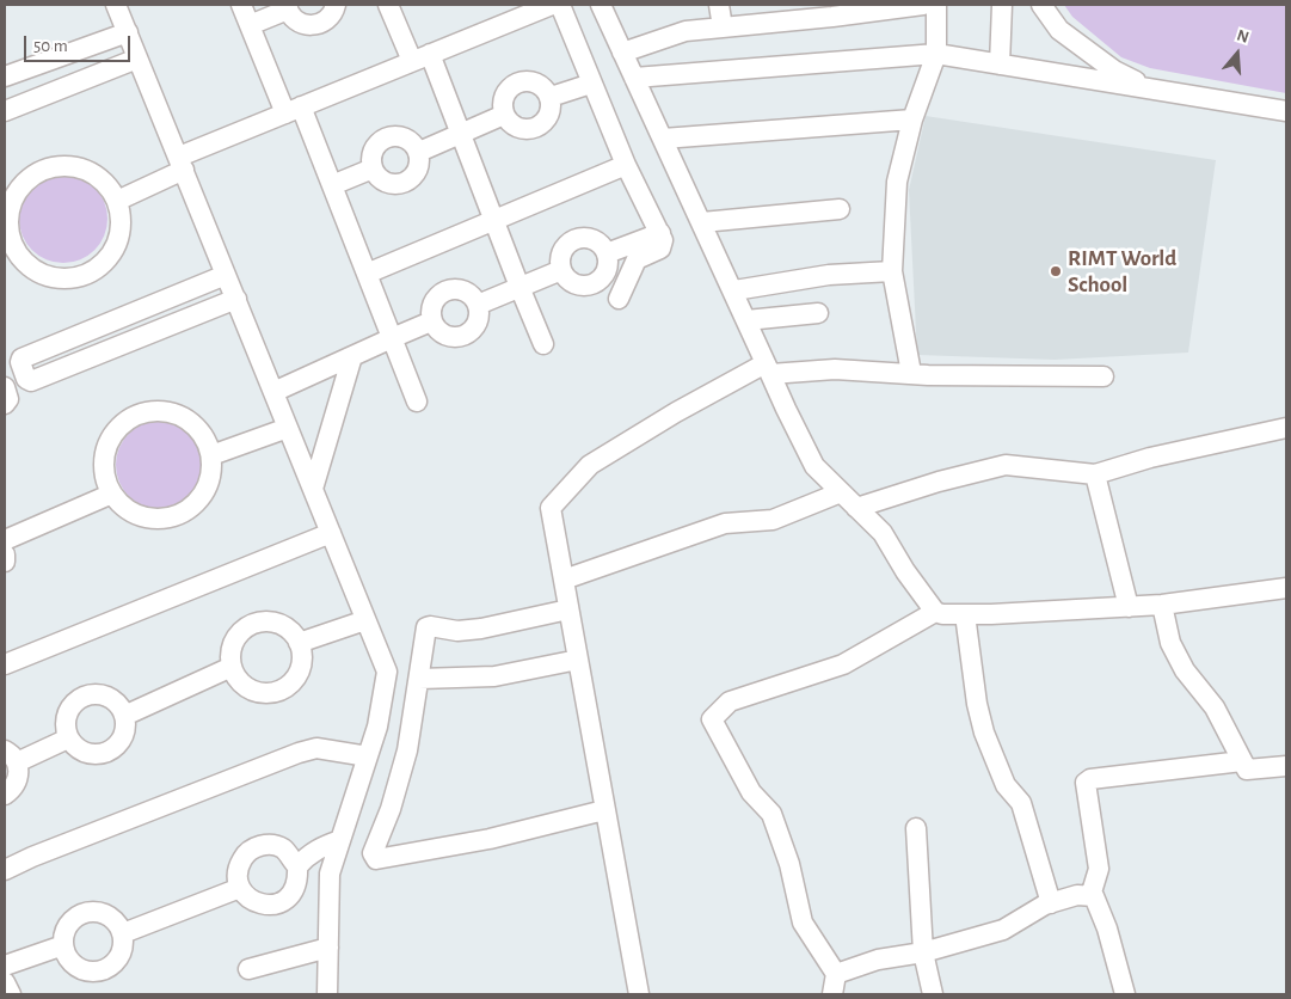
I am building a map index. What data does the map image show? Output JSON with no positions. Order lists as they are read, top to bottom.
{
  "places": ["RIMT World School"],
  "scale_bar": "50 m",
  "north": "top"
}
